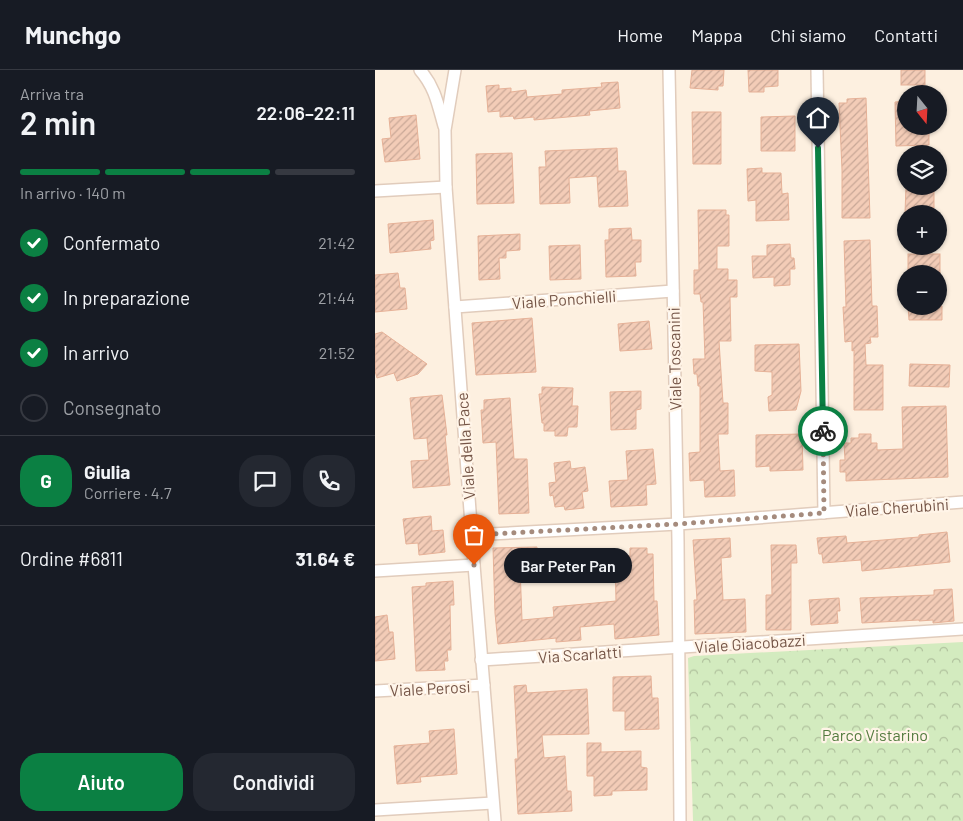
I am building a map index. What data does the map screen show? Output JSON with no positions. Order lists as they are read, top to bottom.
{
  "streets": {
    "street": [
      "Viale Ponchielli",
      "Viale Toscanini",
      "Viale della Pace",
      "Viale Cherubini",
      "Viale Giacobazzi",
      "Via Scarlatti",
      "Viale Perosi"
    ]
  },
  "crossings": [
    ["Viale Ponchielli", "Viale Toscanini"],
    ["Viale Ponchielli", "Viale della Pace"],
    ["Viale Toscanini", "Viale Cherubini"],
    ["Viale Toscanini", "Viale Giacobazzi"],
    ["Viale Toscanini", "Via Scarlatti"],
    ["Viale della Pace", "Viale Cherubini"],
    ["Viale della Pace", "Via Scarlatti"],
    ["Viale della Pace", "Viale Perosi"],
    ["Viale Giacobazzi", "Via Scarlatti"]
  ],
  "parks": ["Parco Vistarino"],
  "places": ["Bar Peter Pan"],
  "north": "bottom",
  "page": {
    "header": "Munchgo",
    "nav": [
      "Home",
      "Mappa",
      "Chi siamo",
      "Contatti"
    ],
    "heading": ["2 min", "Arriva tra", "22:06–22:11"],
    "panel": [
      "Giulia",
      "Corriere · 4.7",
      "Ordine #6811",
      "31.64 €"
    ],
    "map_buttons": ["+", "−"],
    "bar": "In arrivo · 140 m",
    "list": [
      ["Confermato", "21:42"],
      ["In preparazione", "21:44"],
      ["In arrivo", "21:52"],
      "Consegnato"
    ],
    "round": "G",
    "bubble": "Bar Peter Pan",
    "buttons": ["Aiuto", "Condividi"]
  }
}
